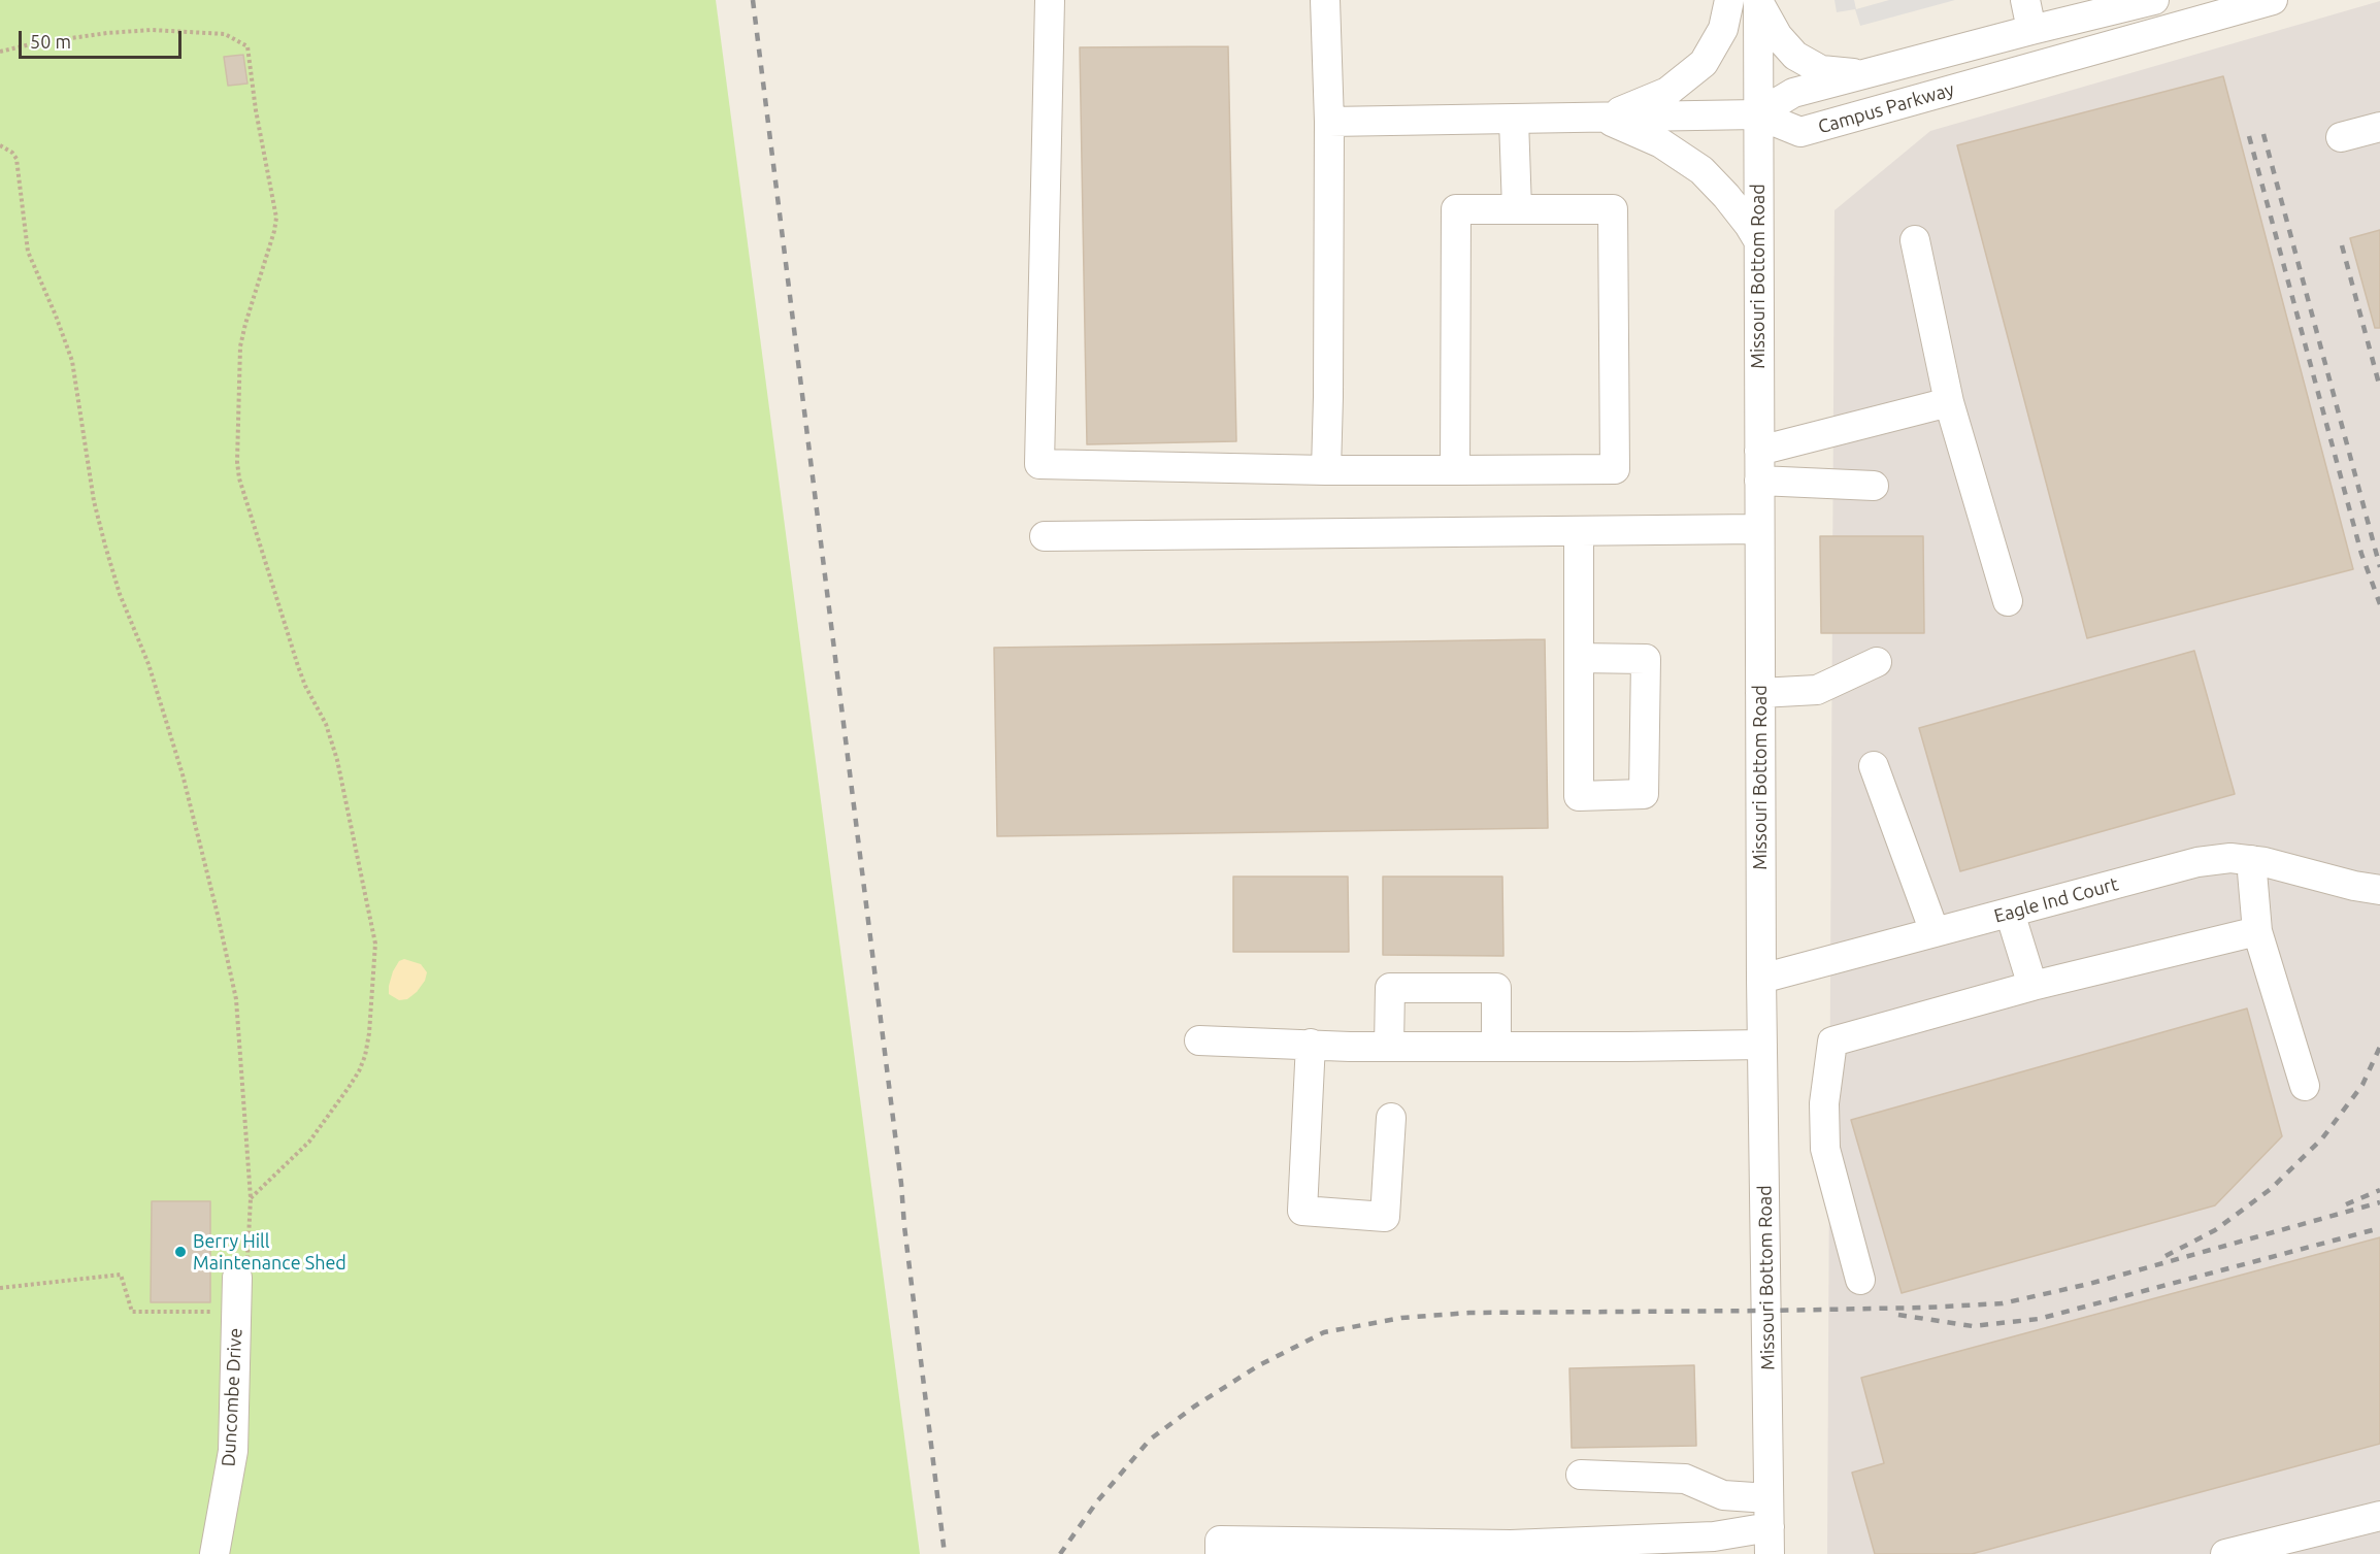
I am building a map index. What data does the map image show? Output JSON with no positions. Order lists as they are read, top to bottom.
{
  "streets": {
    "street": [
      "Campus Parkway",
      "Missouri Bottom Road",
      "Eagle Ind Court",
      "Duncombe Drive"
    ]
  },
  "crossings": [
    ["Campus Parkway", "Missouri Bottom Road"],
    ["Missouri Bottom Road", "Eagle Ind Court"]
  ],
  "places": ["Berry Hill Maintenance Shed"],
  "scale_bar": "50 m"
}
